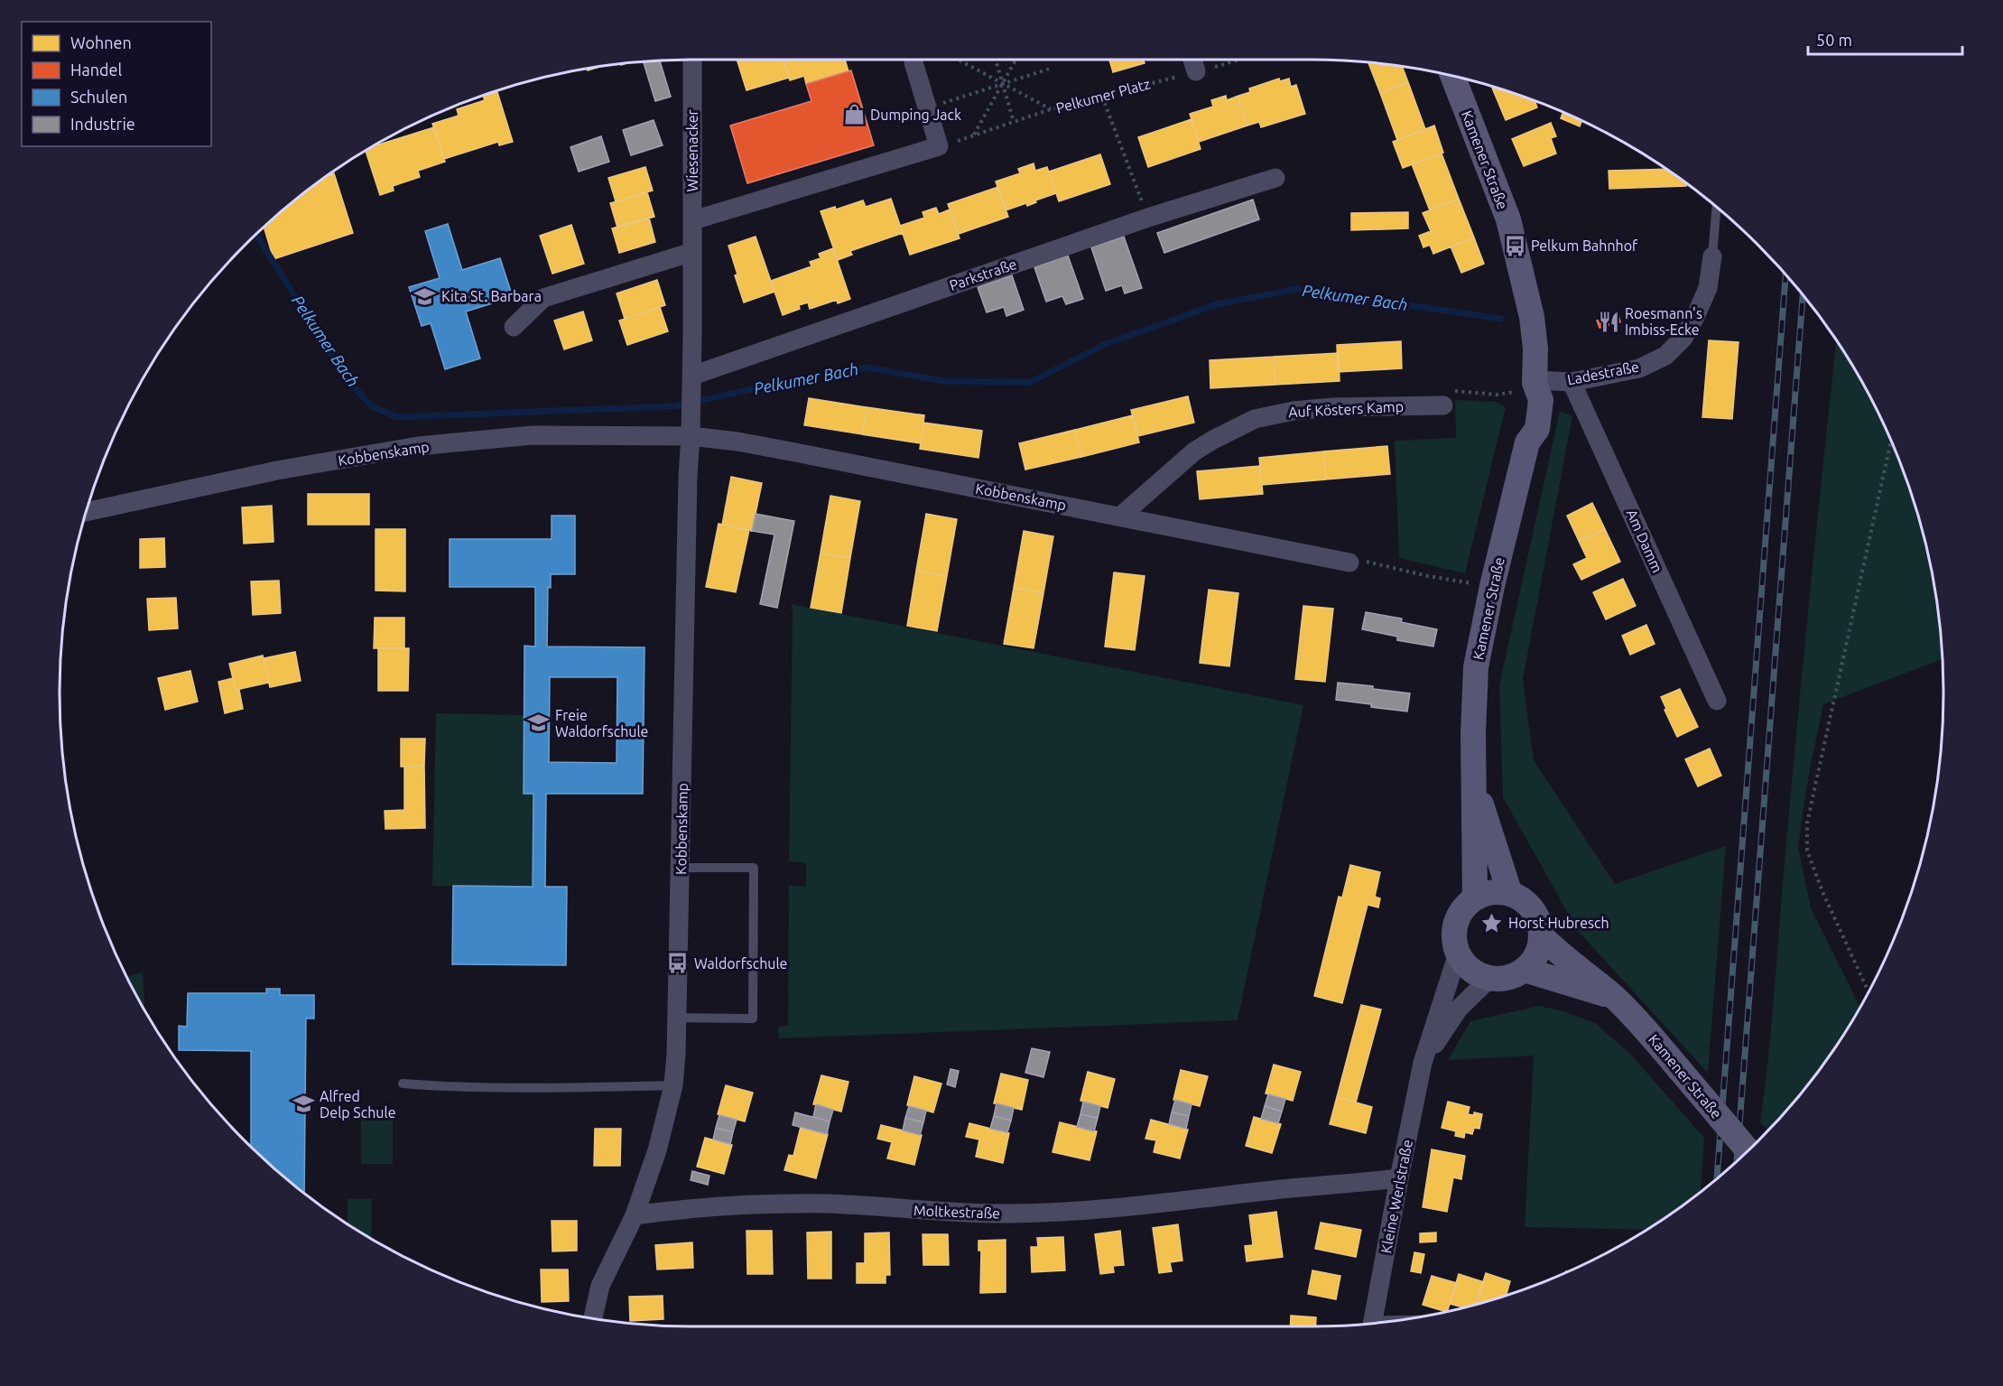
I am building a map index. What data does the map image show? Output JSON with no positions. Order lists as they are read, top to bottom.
{
  "streets": {
    "main road": ["Kamener Straße"],
    "street": [
      "Wiesenacker",
      "Parkstraße",
      "Ladestraße",
      "Auf Kösters Kamp",
      "Kobbenskamp",
      "Am Damm",
      "Kleine Werlstraße",
      "Moltkestraße"
    ],
    "path": ["Pelkumer Platz"]
  },
  "crossings": [
    ["Wiesenacker", "Parkstraße"],
    ["Wiesenacker", "Kobbenskamp"],
    ["Kamener Straße", "Ladestraße"],
    ["Kamener Straße", "Kleine Werlstraße"],
    ["Ladestraße", "Am Damm"],
    ["Auf Kösters Kamp", "Kobbenskamp"],
    ["Kobbenskamp", "Moltkestraße"],
    ["Kleine Werlstraße", "Moltkestraße"]
  ],
  "water": ["Pelkumer Bach"],
  "places": {
    "shop": ["Dumping Jack"],
    "bus stop": ["Pelkum Bahnhof", "Waldorfschule"],
    "school or university": ["Kita St. Barbara", "Freie Waldorfschule", "Alfred Delp Schule"],
    "restaurant": ["Roesmann's Imbiss-Ecke"],
    "place": ["Horst Hubresch"]
  },
  "legend": [
    "Wohnen",
    "Handel",
    "Schulen",
    "Industrie"
  ],
  "scale_bar": "50 m"
}
